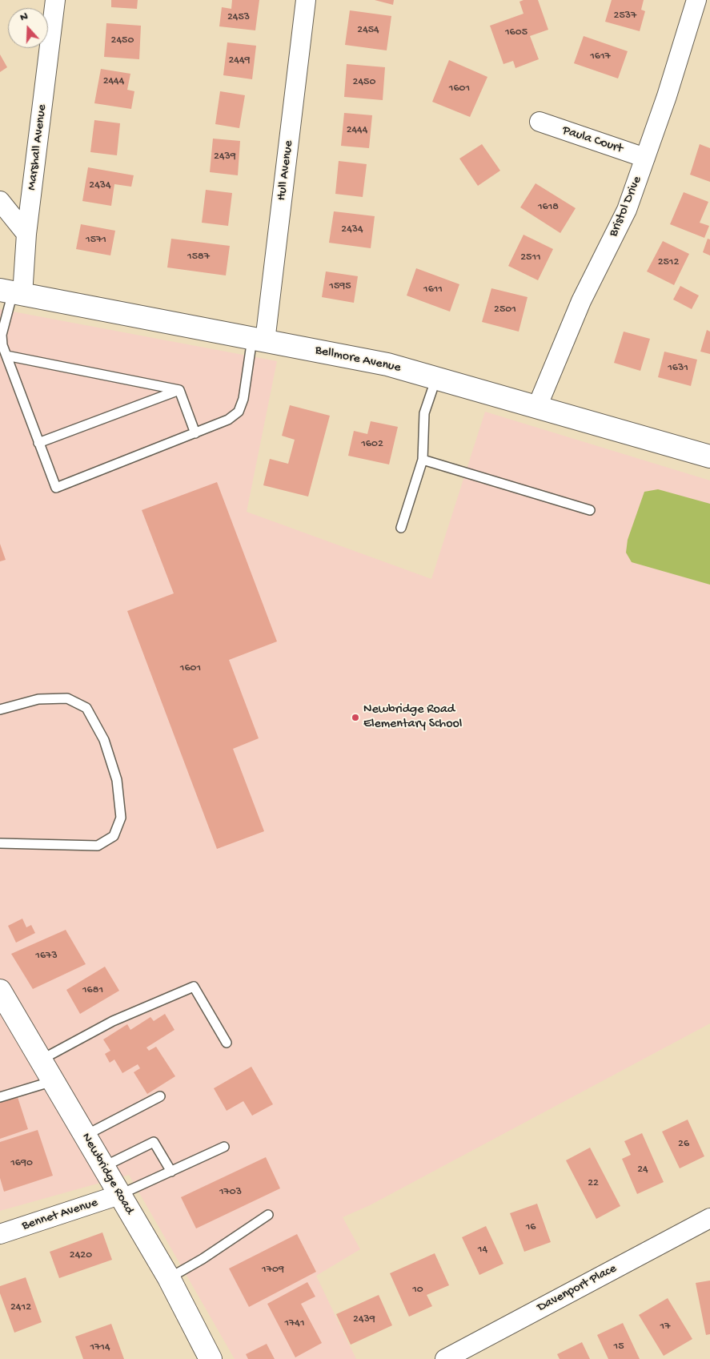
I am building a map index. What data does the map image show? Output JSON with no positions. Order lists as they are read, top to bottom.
{
  "streets": {
    "main road": ["Bellmore Avenue", "Newbridge Road"],
    "street": [
      "Paula Court",
      "Marshall Avenue",
      "Hull Avenue",
      "Bristol Drive",
      "Bennet Avenue",
      "Davenport Place"
    ]
  },
  "crossings": [
    ["Paula Court", "Bristol Drive"],
    ["Marshall Avenue", "Bellmore Avenue"],
    ["Hull Avenue", "Bellmore Avenue"],
    ["Bristol Drive", "Bellmore Avenue"],
    ["Newbridge Road", "Bennet Avenue"]
  ],
  "places": ["Newbridge Road Elementary School"],
  "house_numbers": [
    "2537",
    "2453",
    "2454",
    "1605",
    "2450",
    "1617",
    "2449",
    "2444",
    "2450",
    "1601",
    "2444",
    "2439",
    "2434",
    "1618",
    "2434",
    "1571",
    "1587",
    "2511",
    "2512",
    "1595",
    "1611",
    "2501",
    "1631",
    "1602",
    "1601",
    "1673",
    "1681",
    "26",
    "1690",
    "24",
    "22",
    "1703",
    "16",
    "14",
    "2420",
    "1709",
    "10",
    "2412",
    "2439",
    "1741",
    "17",
    "15",
    "1714"
  ],
  "north": "top"
}
